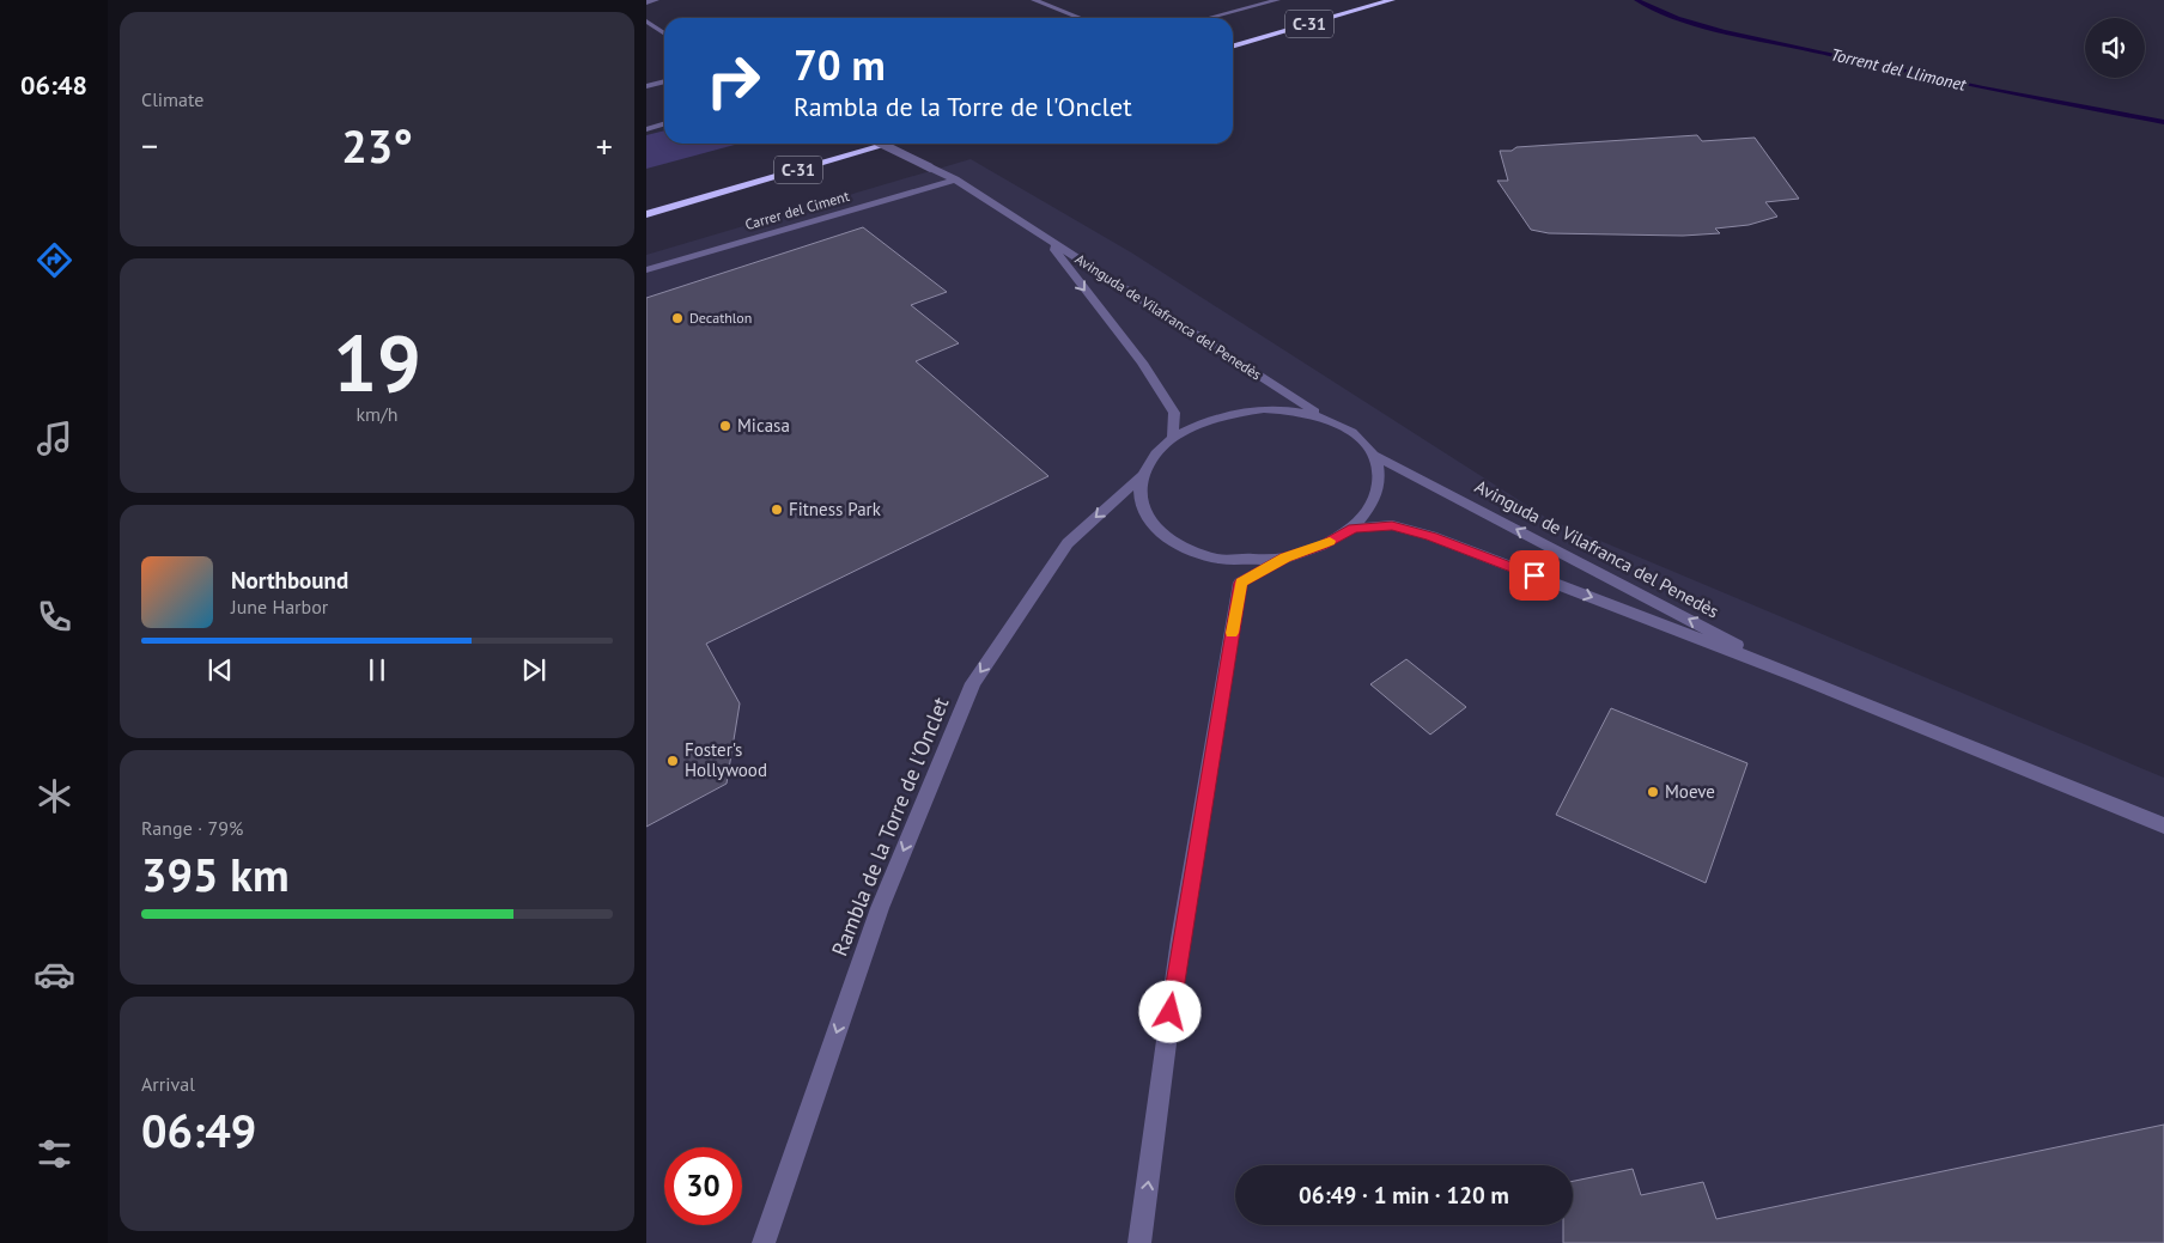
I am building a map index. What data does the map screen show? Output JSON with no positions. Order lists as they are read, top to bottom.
{
  "streets": {
    "highway": ["C-31"],
    "street": ["Carrer del Ciment", "Avinguda de Vilafranca del Penedès", "Rambla de la Torre de l'Onclet"]
  },
  "crossings": [
    ["Carrer del Ciment", "Avinguda de Vilafranca del Penedès"],
    ["Avinguda de Vilafranca del Penedès", "Rambla de la Torre de l'Onclet"]
  ],
  "one_way": ["Rambla de la Torre de l'Onclet"],
  "water": ["Torrent del Llimonet"],
  "places": [
    "Decathlon",
    "Micasa",
    "Fitness Park",
    "Foster's Hollywood",
    "Moeve"
  ],
  "page": {
    "tabs": "06:48",
    "tile": [
      "Climate",
      ["19", "km/h"],
      ["Range · 79%", "395 km"],
      ["Arrival", "06:49"]
    ],
    "turn": ["70 m", "Rambla de la Torre de l'Onclet"],
    "heat": ["−", "23°", "+"],
    "song": ["Northbound", "June Harbor"],
    "limit": "30",
    "trip": "06:49 · 1 min · 120 m"
  }
}
